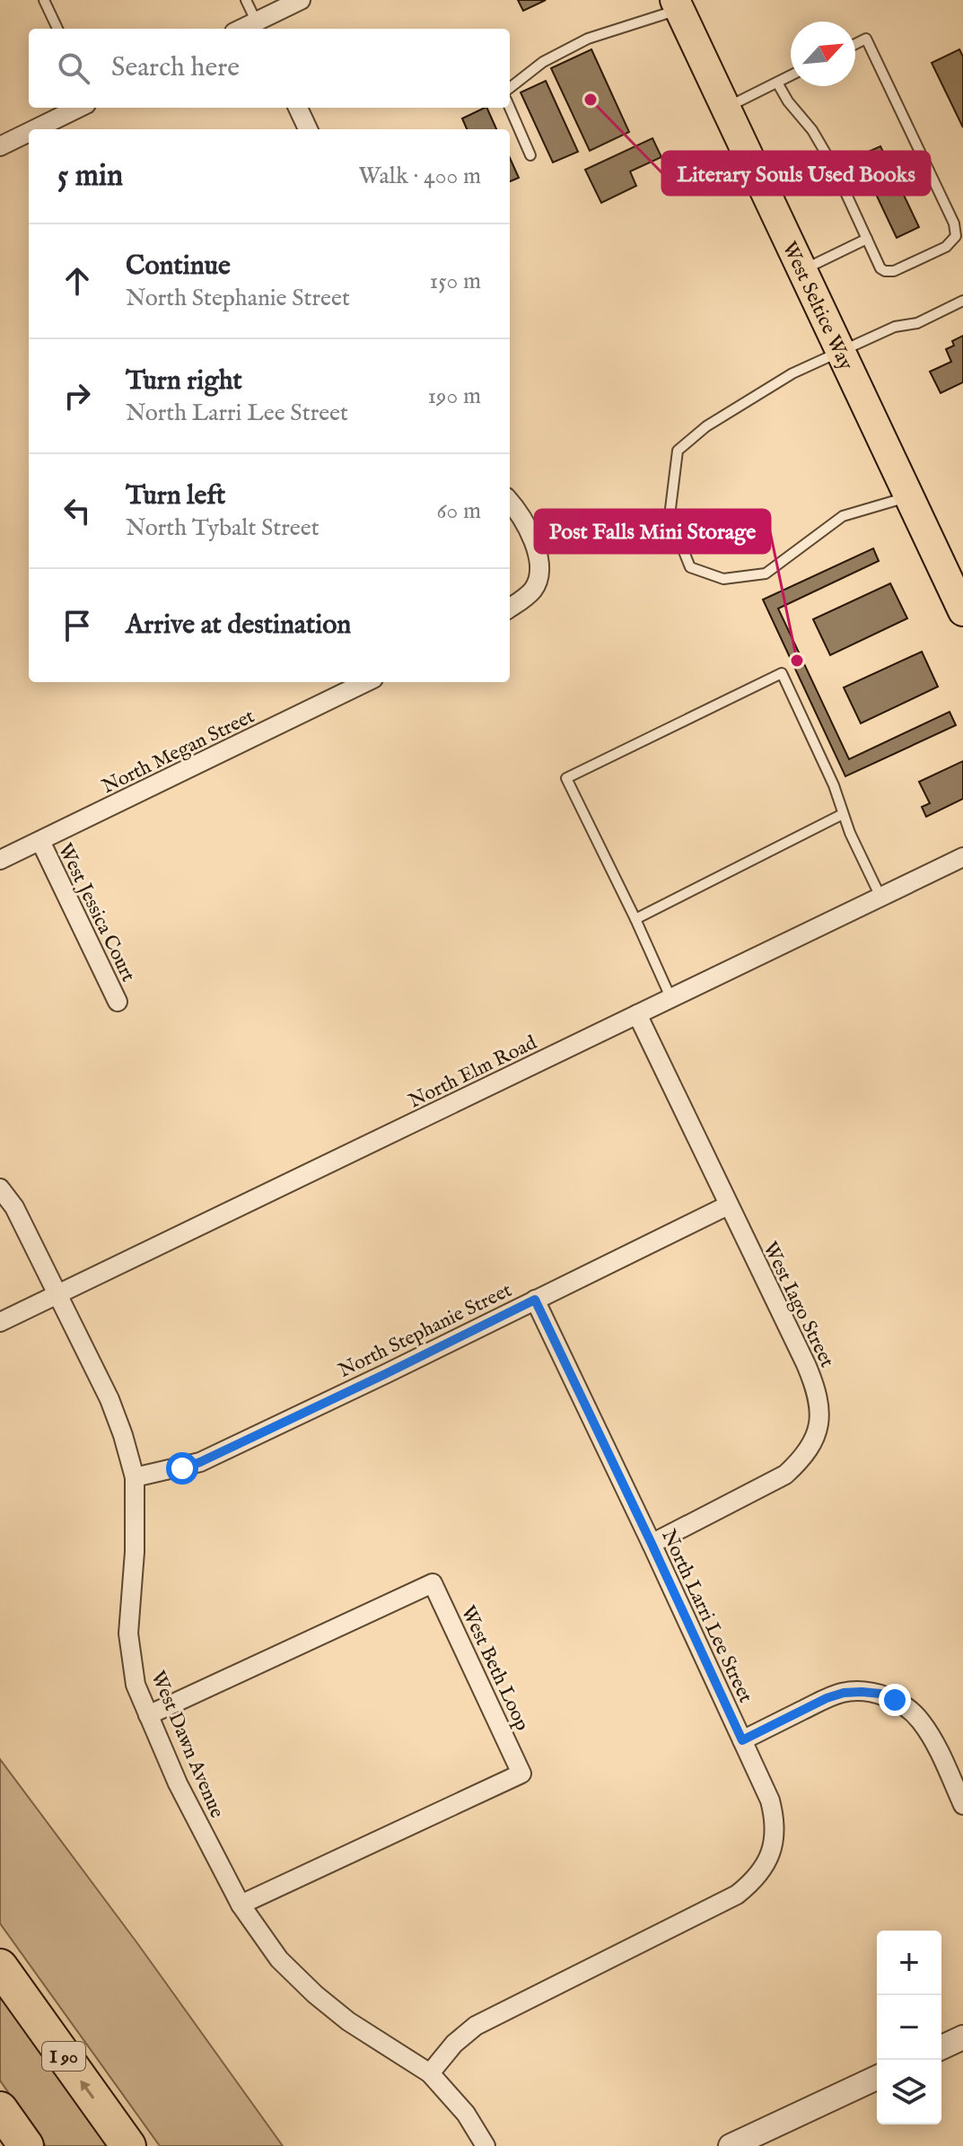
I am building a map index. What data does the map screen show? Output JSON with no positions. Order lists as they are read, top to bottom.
{
  "streets": {
    "highway": ["I 90"],
    "main road": ["West Seltice Way"],
    "street": [
      "North Megan Street",
      "West Jessica Court",
      "North Elm Road",
      "West Iago Street",
      "North Stephanie Street",
      "North Larri Lee Street",
      "West Beth Loop",
      "West Dawn Avenue"
    ]
  },
  "crossings": [
    ["North Megan Street", "West Jessica Court"],
    ["North Elm Road", "West Iago Street"],
    ["North Elm Road", "West Dawn Avenue"],
    ["West Iago Street", "North Stephanie Street"],
    ["West Iago Street", "North Larri Lee Street"],
    ["North Stephanie Street", "North Larri Lee Street"],
    ["North Stephanie Street", "West Dawn Avenue"],
    ["North Larri Lee Street", "West Dawn Avenue"],
    ["West Beth Loop", "West Dawn Avenue"]
  ],
  "places": ["Literary Souls Used Books", "Post Falls Mini Storage"],
  "north": "top right",
  "page": {
    "search": "Search here",
    "heading": ["5 min", "Walk · 400 m"],
    "list": [
      ["Continue", "North Stephanie Street", "150 m"],
      ["Turn right", "North Larri Lee Street", "190 m"],
      ["Turn left", "North Tybalt Street", "60 m"],
      "Arrive at destination"
    ],
    "map_buttons": ["+", "−"]
  }
}
